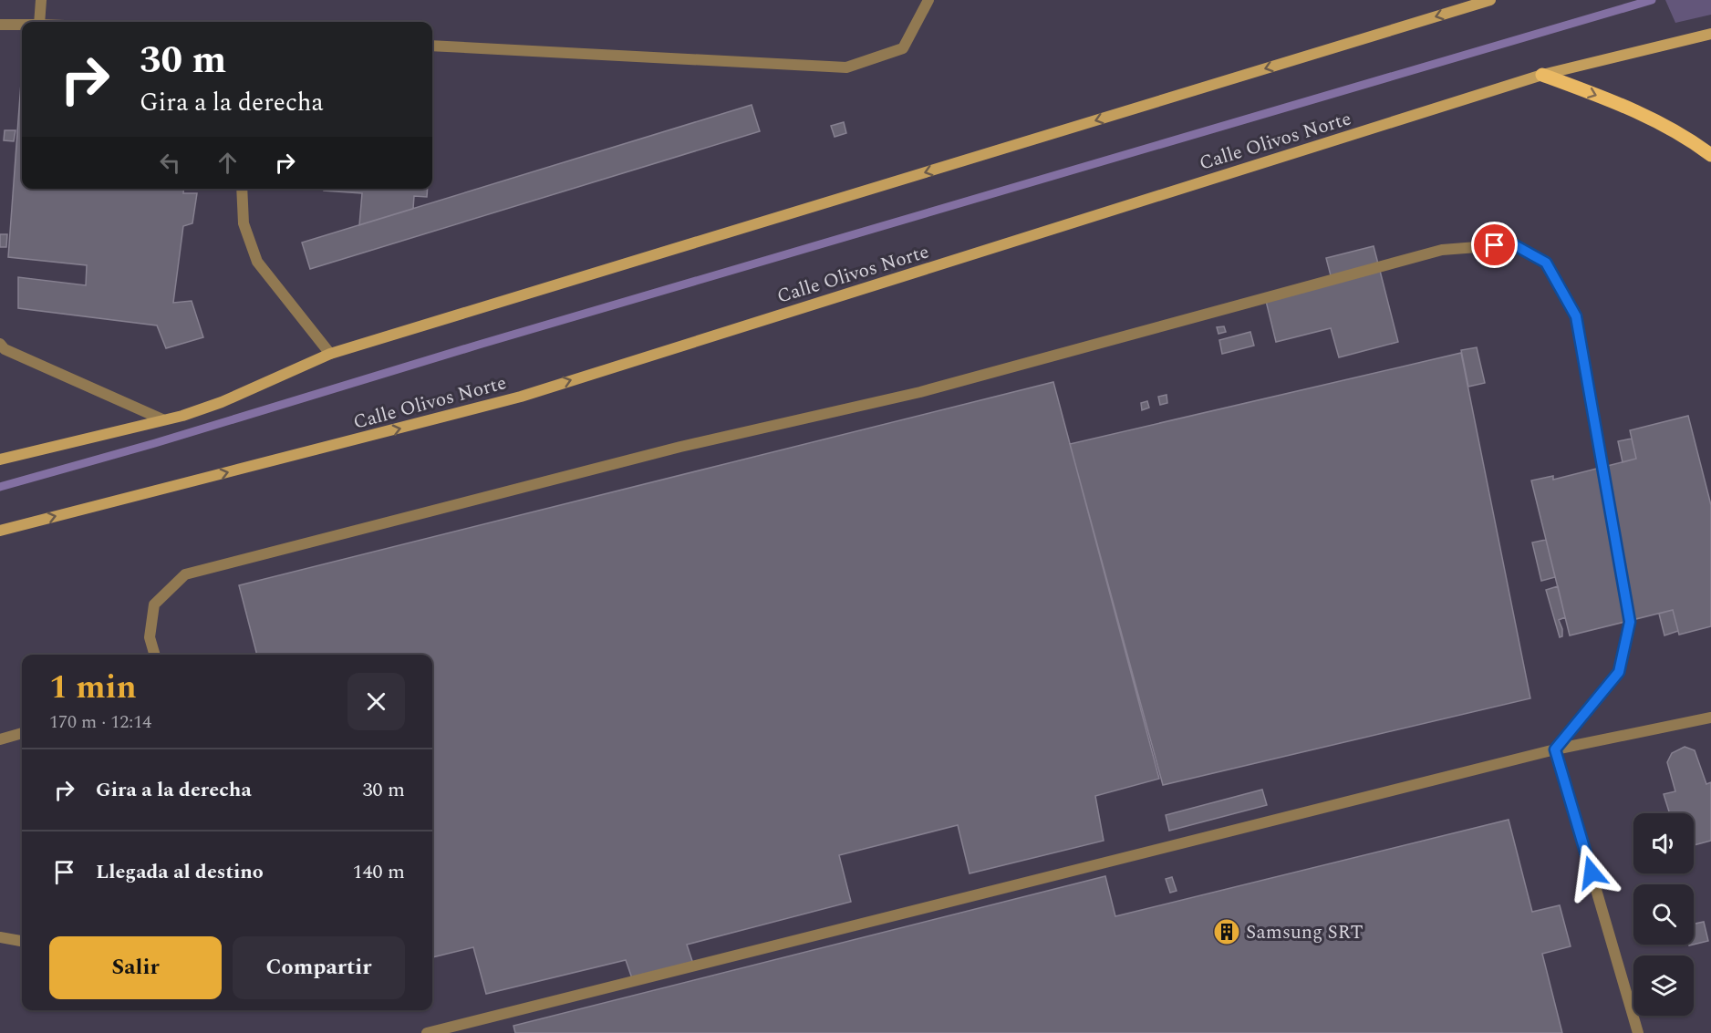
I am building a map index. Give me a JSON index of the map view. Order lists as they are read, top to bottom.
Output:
{
  "streets": {
    "main road": ["Calle Olivos Norte"]
  },
  "places": {
    "building": ["Samsung SRT"]
  },
  "page": {
    "turn": ["30 m", "Gira a la derecha"],
    "heading": ["1 min", "170 m · 12:14"],
    "list": [
      {
        "name": "Gira a la derecha",
        "value": "30 m"
      },
      {
        "name": "Llegada al destino",
        "value": "140 m"
      }
    ],
    "buttons": ["Salir", "Compartir"]
  }
}
